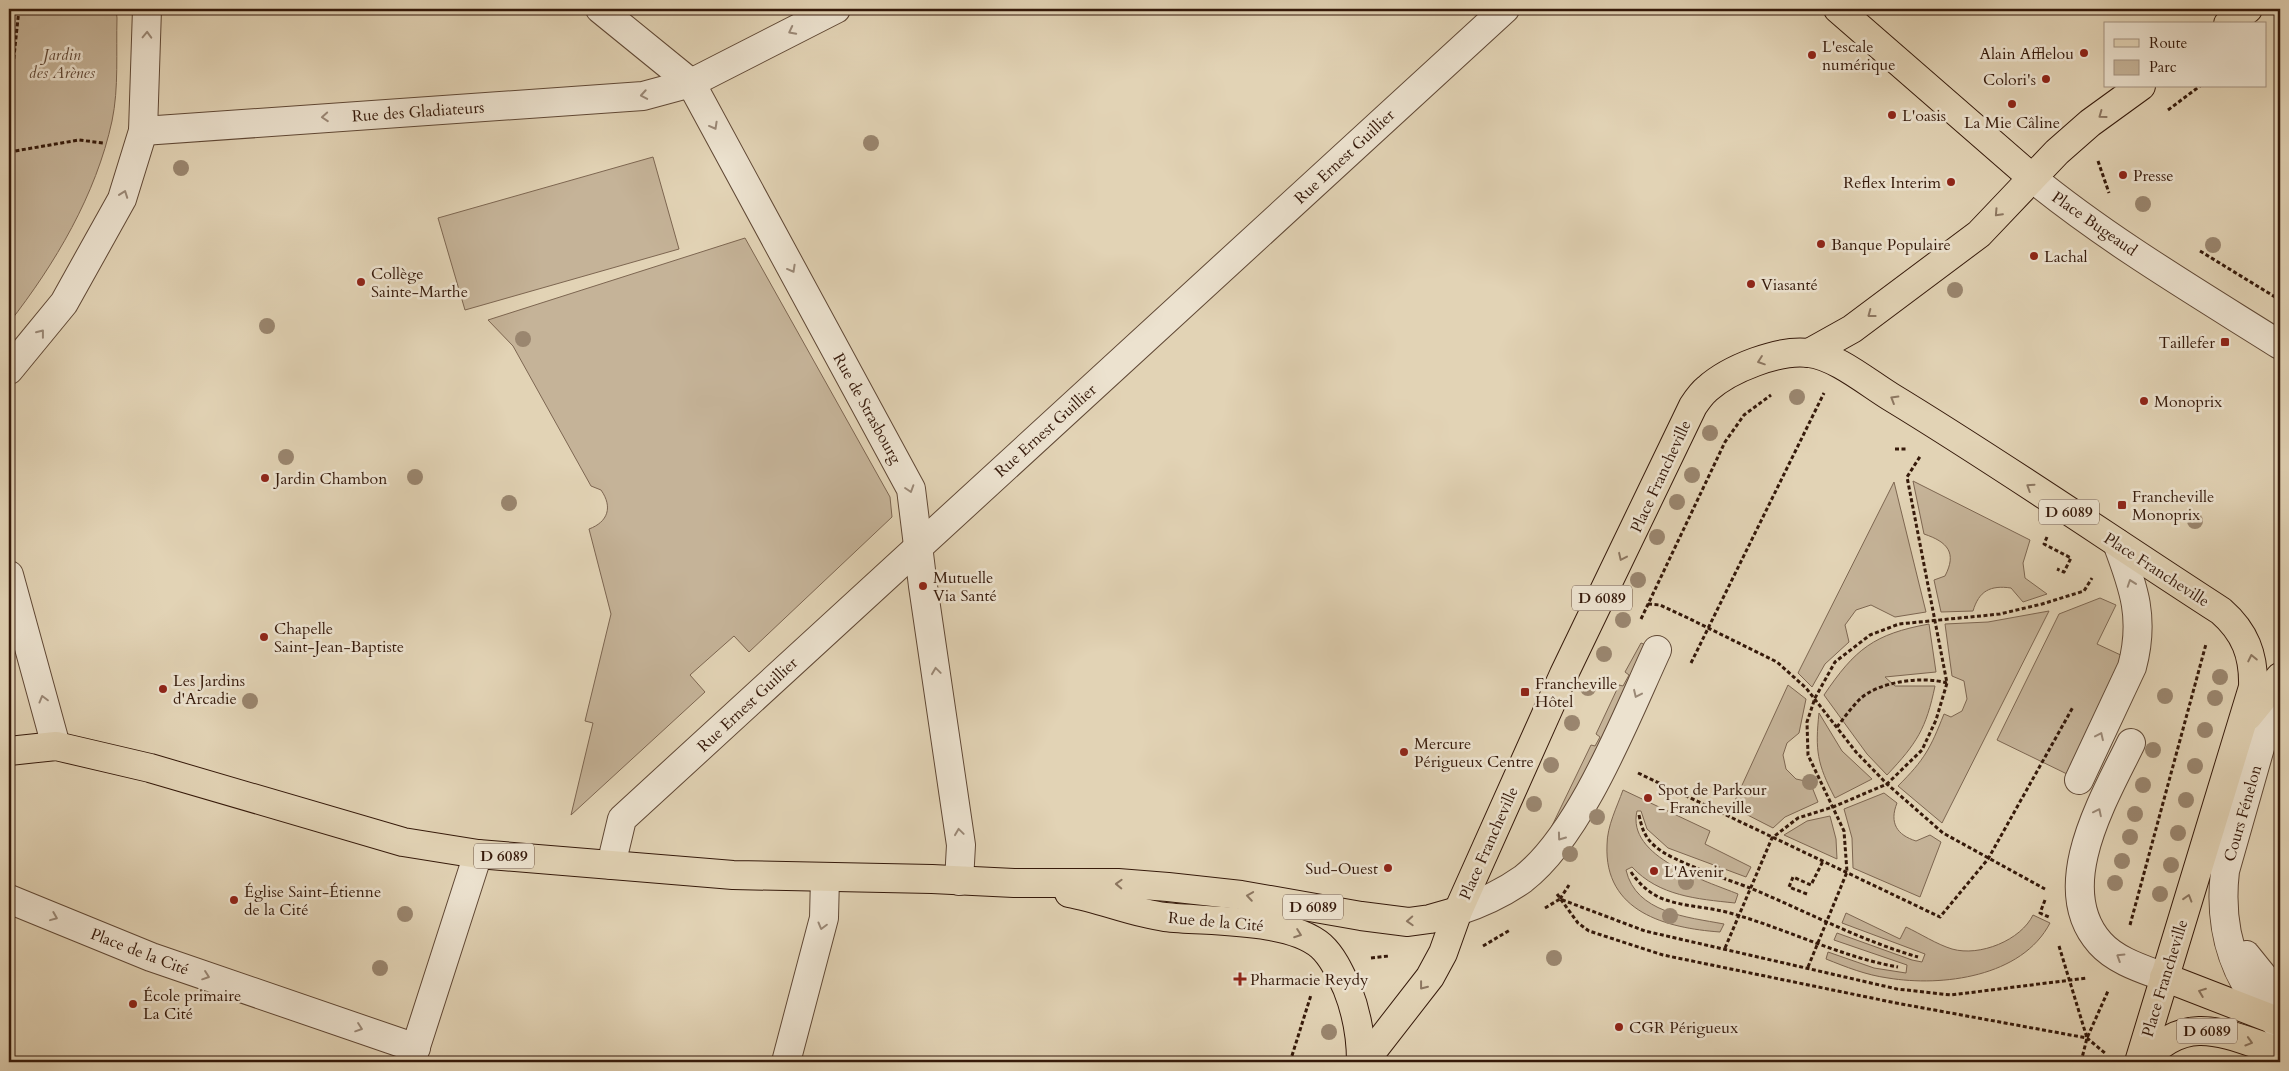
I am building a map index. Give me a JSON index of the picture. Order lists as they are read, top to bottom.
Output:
{
  "streets": {
    "main road": ["Place Francheville", "D 6089", "Rue de la Cité"],
    "street": [
      "Rue des Gladiateurs",
      "Rue Ernest Guillier",
      "Place Bugeaud",
      "Rue de Strasbourg",
      "Cours Fénelon",
      "Place de la Cité"
    ]
  },
  "crossings": [
    ["Rue des Gladiateurs", "Rue de Strasbourg"],
    ["Rue Ernest Guillier", "Rue de Strasbourg"],
    ["Rue Ernest Guillier", "D 6089"],
    ["Place Bugeaud", "Place Francheville"],
    ["Rue de Strasbourg", "D 6089"],
    ["Place Francheville", "D 6089"],
    ["Place Francheville", "Cours Fénelon"],
    ["Place Francheville", "Rue de la Cité"],
    ["D 6089", "Rue de la Cité"]
  ],
  "one_way": ["Rue des Gladiateurs", "Place de la Cité"],
  "parks": ["Jardin des Arènes"],
  "places": {
    "other": [
      "Alain Afflelou",
      "L'escale numérique",
      "Colori's",
      "La Mie Câline",
      "L'oasis",
      "Presse",
      "Reflex Interim",
      "Banque Populaire",
      "Lachal",
      "Collège Sainte-Marthe",
      "Viasanté",
      "Monoprix",
      "Jardin Chambon",
      "Mutuelle Via Santé",
      "Chapelle Saint-Jean-Baptiste",
      "Les Jardins d'Arcadie",
      "Mercure Périgueux Centre",
      "Spot de Parkour - Francheville",
      "Sud-Ouest",
      "L'Avenir",
      "Église Saint-Étienne de la Cité",
      "École primaire La Cité",
      "CGR Périgueux"
    ],
    "transit": ["Taillefer", "Francheville Monoprix", "Francheville Hôtel"],
    "health": ["Pharmacie Reydy"]
  },
  "legend": ["Route", "Parc"]
}
